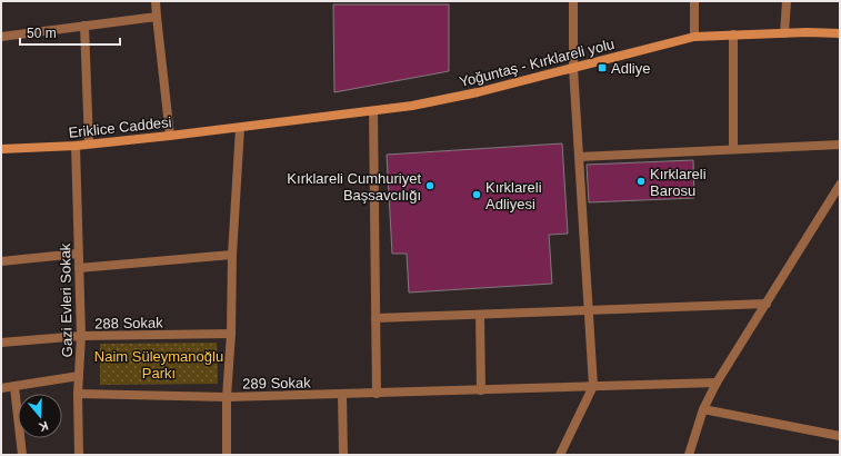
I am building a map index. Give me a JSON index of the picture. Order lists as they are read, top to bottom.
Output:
{
  "streets": {
    "street": [
      "Yoğuntaş - Kırklareli yolu",
      "Eriklice Caddesi",
      "Gazi Evleri Sokak",
      "288 Sokak",
      "289 Sokak"
    ]
  },
  "crossings": [
    ["Yoğuntaş - Kırklareli yolu", "Eriklice Caddesi"],
    ["Eriklice Caddesi", "Gazi Evleri Sokak"],
    ["Gazi Evleri Sokak", "288 Sokak"],
    ["Gazi Evleri Sokak", "289 Sokak"]
  ],
  "parks": ["Naim Süleymanoğlu Parkı"],
  "places": {
    "transit": ["Adliye"],
    "other": ["Kırklareli Barosu", "Kırklareli Cumhuriyet Başsavcılığı", "Kırklareli Adliyesi"]
  },
  "scale_bar": "50 m",
  "north": "bottom"
}
